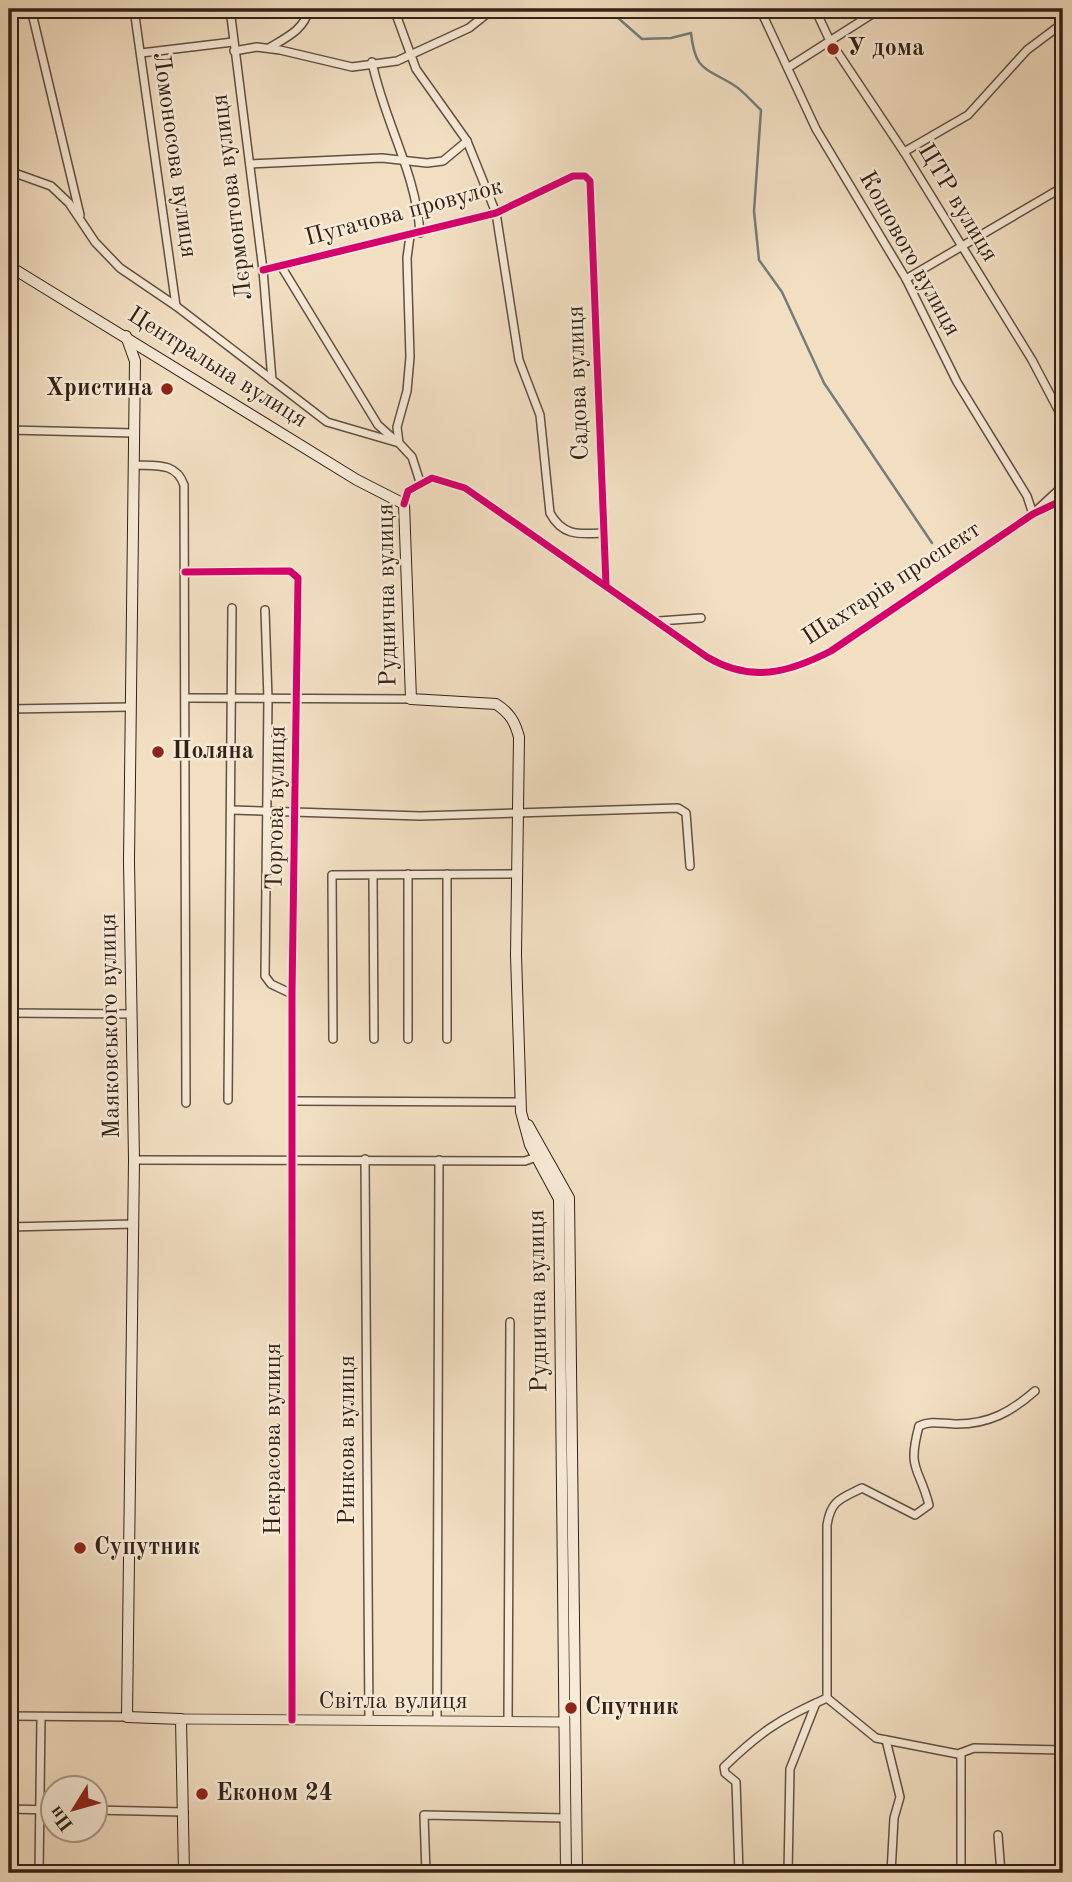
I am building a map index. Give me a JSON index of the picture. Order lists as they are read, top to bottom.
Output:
{
  "streets": {
    "main road": ["Центральна вулиця", "Руднична вулиця", "Маяковського вулиця"],
    "street": [
      "Ломоносова вулиця",
      "Лєрмонтова вулиця",
      "ЦТР вулиця",
      "Пугачова провулок",
      "Кошового вулиця",
      "Садова вулиця",
      "Шахтарів проспект",
      "Торгова вулиця",
      "Некрасова вулиця",
      "Ринкова вулиця",
      "Світла вулиця"
    ]
  },
  "crossings": [
    ["Лєрмонтова вулиця", "Пугачова провулок"],
    ["Пугачова провулок", "Садова вулиця"],
    ["Кошового вулиця", "Шахтарів проспект"],
    ["Центральна вулиця", "Руднична вулиця"],
    ["Центральна вулиця", "Маяковського вулиця"],
    ["Садова вулиця", "Шахтарів проспект"],
    ["Шахтарів проспект", "Руднична вулиця"],
    ["Руднична вулиця", "Торгова вулиця"],
    ["Руднична вулиця", "Світла вулиця"],
    ["Торгова вулиця", "Некрасова вулиця"],
    ["Некрасова вулиця", "Світла вулиця"],
    ["Ринкова вулиця", "Світла вулиця"]
  ],
  "places": [
    "У дома",
    "Христина",
    "Поляна",
    "Супутник",
    "Спутник",
    "Економ 24"
  ],
  "north": "bottom left"
}
